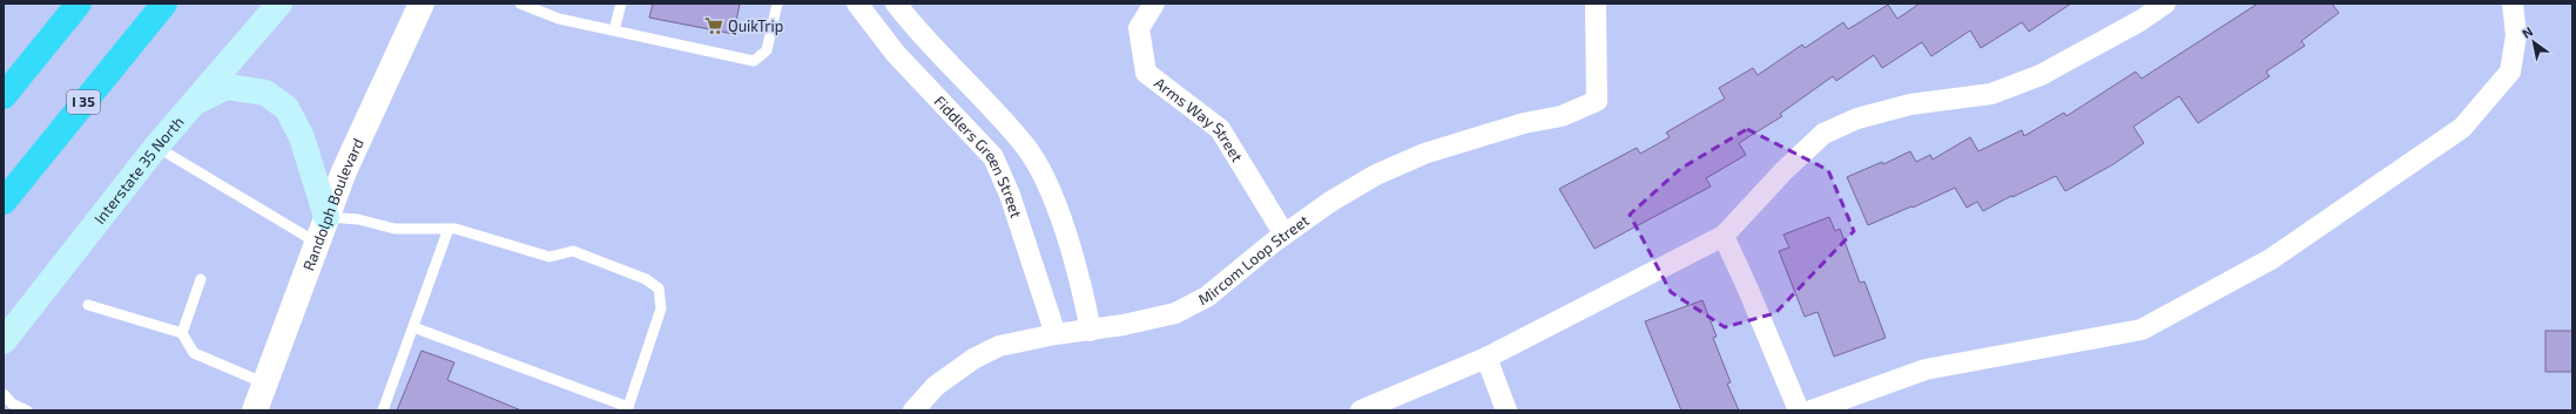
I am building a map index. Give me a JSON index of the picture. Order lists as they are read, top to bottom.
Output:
{
  "streets": {
    "highway": ["I 35"],
    "main road": ["Interstate 35 North"],
    "street": [
      "Arms Way Street",
      "Fiddlers Green Street",
      "Randolph Boulevard",
      "Mircom Loop Street"
    ]
  },
  "crossings": [
    ["Arms Way Street", "Mircom Loop Street"],
    ["Fiddlers Green Street", "Mircom Loop Street"]
  ],
  "places": {
    "supermarket": ["QuikTrip"]
  },
  "north": "top left"
}
